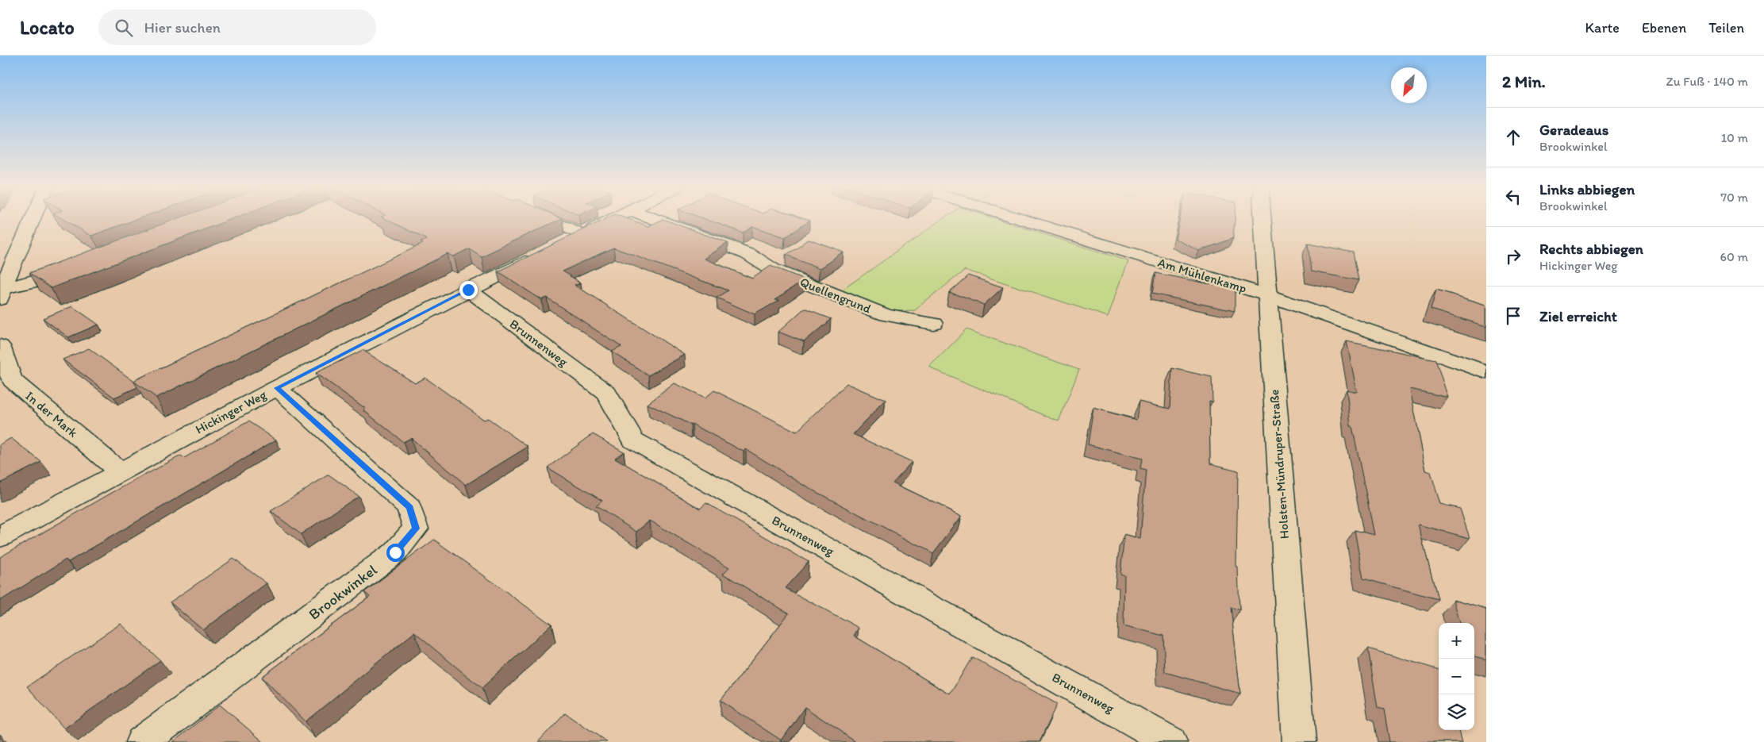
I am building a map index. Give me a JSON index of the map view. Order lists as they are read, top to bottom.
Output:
{
  "streets": {
    "street": [
      "Am Mühlenkamp",
      "Quellengrund",
      "Brunnenweg",
      "Hickinger Weg",
      "In der Mark",
      "Holsten-Mündruper-Straße",
      "Brookwinkel"
    ]
  },
  "crossings": [
    ["Am Mühlenkamp", "Holsten-Mündruper-Straße"],
    ["Brunnenweg", "Hickinger Weg"],
    ["Hickinger Weg", "In der Mark"],
    ["Hickinger Weg", "Brookwinkel"]
  ],
  "north": "bottom left",
  "page": {
    "header": "Locato",
    "search": "Hier suchen",
    "nav": ["Karte", "Ebenen", "Teilen"],
    "heading": ["2 Min.", "Zu Fuß · 140 m"],
    "list": [
      ["Geradeaus", "Brookwinkel", "10 m"],
      ["Links abbiegen", "Brookwinkel", "70 m"],
      ["Rechts abbiegen", "Hickinger Weg", "60 m"],
      "Ziel erreicht"
    ],
    "map_buttons": ["+", "−"]
  }
}
